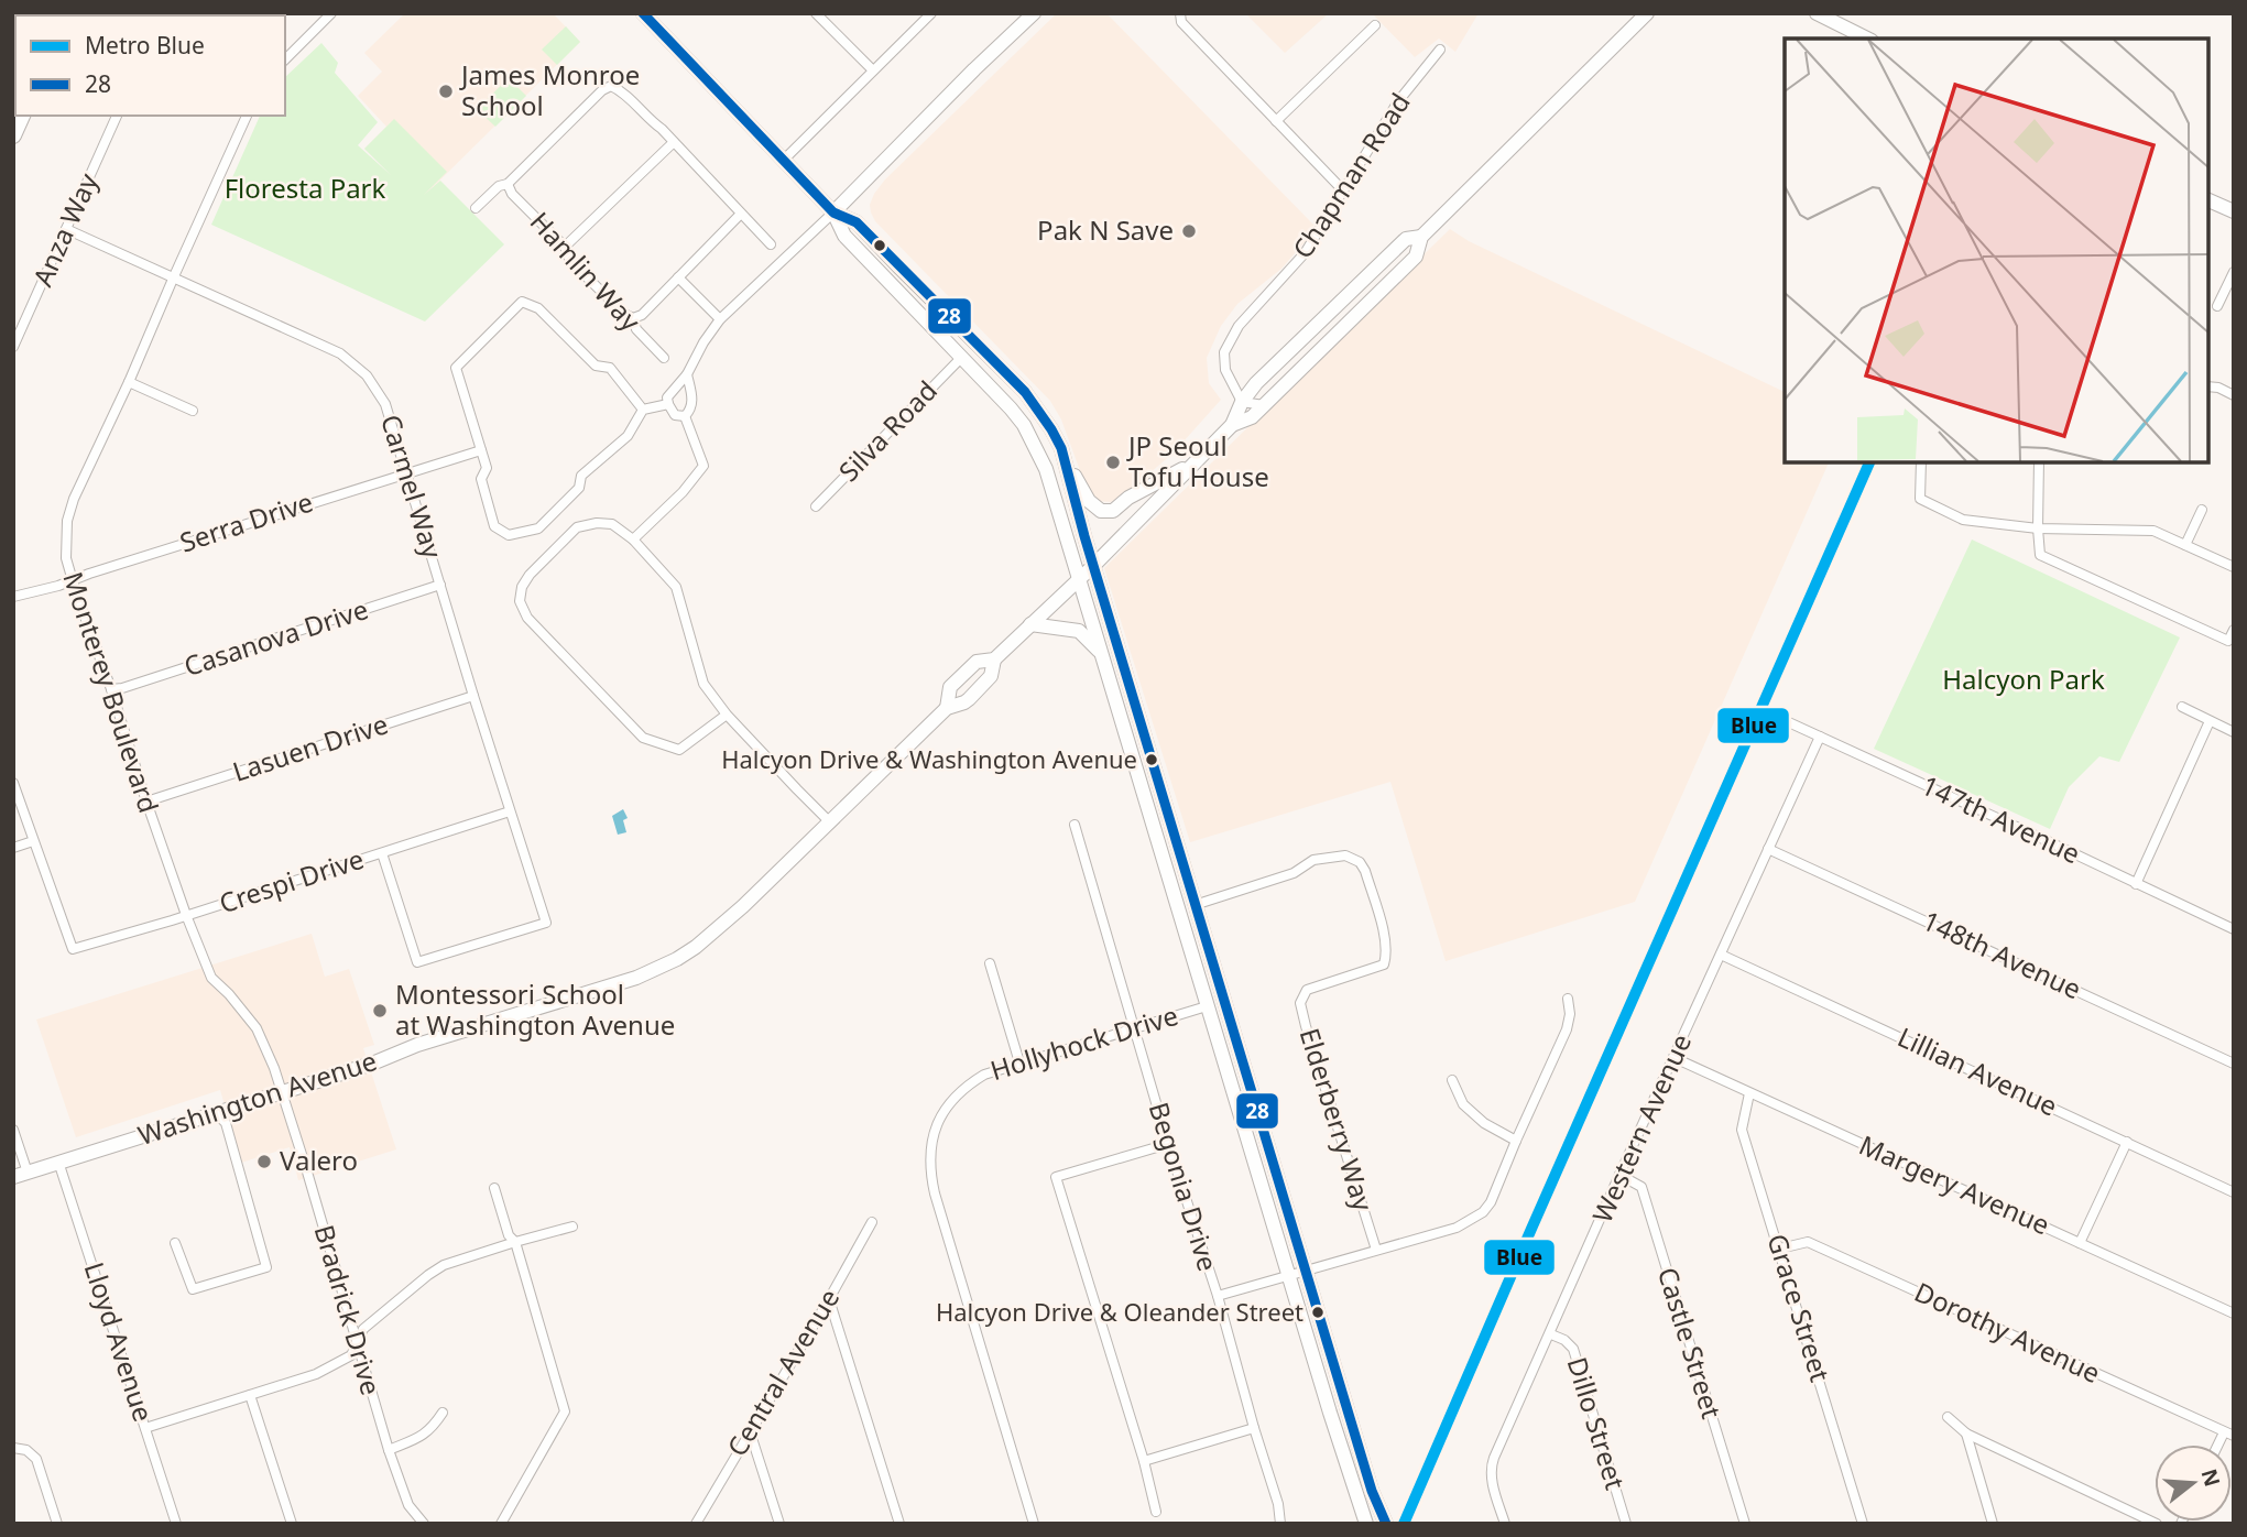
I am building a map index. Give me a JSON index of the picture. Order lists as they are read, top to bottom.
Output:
{
  "streets": {
    "main road": ["Washington Avenue"],
    "street": [
      "Chapman Road",
      "Anza Way",
      "Hamlin Way",
      "Silva Road",
      "Carmel Way",
      "Serra Drive",
      "Casanova Drive",
      "Monterey Boulevard",
      "Lasuen Drive",
      "147th Avenue",
      "Crespi Drive",
      "148th Avenue",
      "Hollyhock Drive",
      "Lillian Avenue",
      "Elderberry Way",
      "Western Avenue",
      "Margery Avenue",
      "Begonia Drive",
      "Grace Street",
      "Bradrick Drive",
      "Dorothy Avenue",
      "Lloyd Avenue",
      "Castle Street",
      "Central Avenue",
      "Dillo Street"
    ]
  },
  "crossings": [
    ["Chapman Road", "Washington Avenue"],
    ["Anza Way", "Carmel Way"],
    ["Carmel Way", "Serra Drive"],
    ["Carmel Way", "Casanova Drive"],
    ["Carmel Way", "Monterey Boulevard"],
    ["Carmel Way", "Lasuen Drive"],
    ["Carmel Way", "Crespi Drive"],
    ["Serra Drive", "Monterey Boulevard"],
    ["Casanova Drive", "Monterey Boulevard"],
    ["Monterey Boulevard", "Lasuen Drive"],
    ["Monterey Boulevard", "Crespi Drive"],
    ["Monterey Boulevard", "Washington Avenue"],
    ["Monterey Boulevard", "Bradrick Drive"],
    ["147th Avenue", "Western Avenue"],
    ["148th Avenue", "Western Avenue"],
    ["Hollyhock Drive", "Begonia Drive"],
    ["Lillian Avenue", "Western Avenue"],
    ["Washington Avenue", "Bradrick Drive"],
    ["Washington Avenue", "Lloyd Avenue"],
    ["Western Avenue", "Margery Avenue"],
    ["Western Avenue", "Castle Street"],
    ["Western Avenue", "Dillo Street"],
    ["Margery Avenue", "Grace Street"],
    ["Grace Street", "Dorothy Avenue"]
  ],
  "parks": ["Floresta Park", "Halcyon Park"],
  "places": [
    "James Monroe School",
    "Pak N Save",
    "JP Seoul Tofu House",
    "Halcyon Drive & Washington Avenue",
    "Montessori School at Washington Avenue",
    "Valero",
    "Halcyon Drive & Oleander Street"
  ],
  "lines": ["transit line 28", "metro line Blue"],
  "legend": ["Metro Blue", "28"],
  "north": "right"
}
